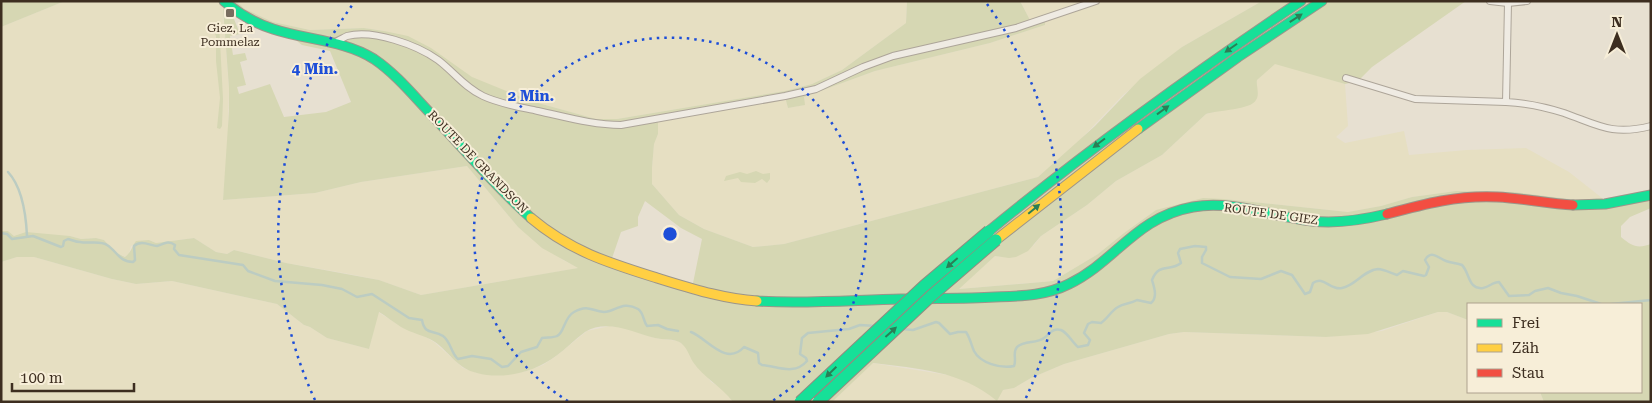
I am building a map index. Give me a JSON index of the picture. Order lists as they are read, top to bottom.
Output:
{
  "streets": {
    "main road": ["ROUTE DE GRANDSON", "ROUTE DE GIEZ"]
  },
  "crossings": [
    ["ROUTE DE GRANDSON", "ROUTE DE GIEZ"]
  ],
  "places": {
    "transit": ["Giez, La Pommelaz"]
  },
  "legend": ["Frei", "Zäh", "Stau"],
  "scale_bar": "100 m",
  "north": "top",
  "rings": ["4 Min.", "2 Min."]
}
